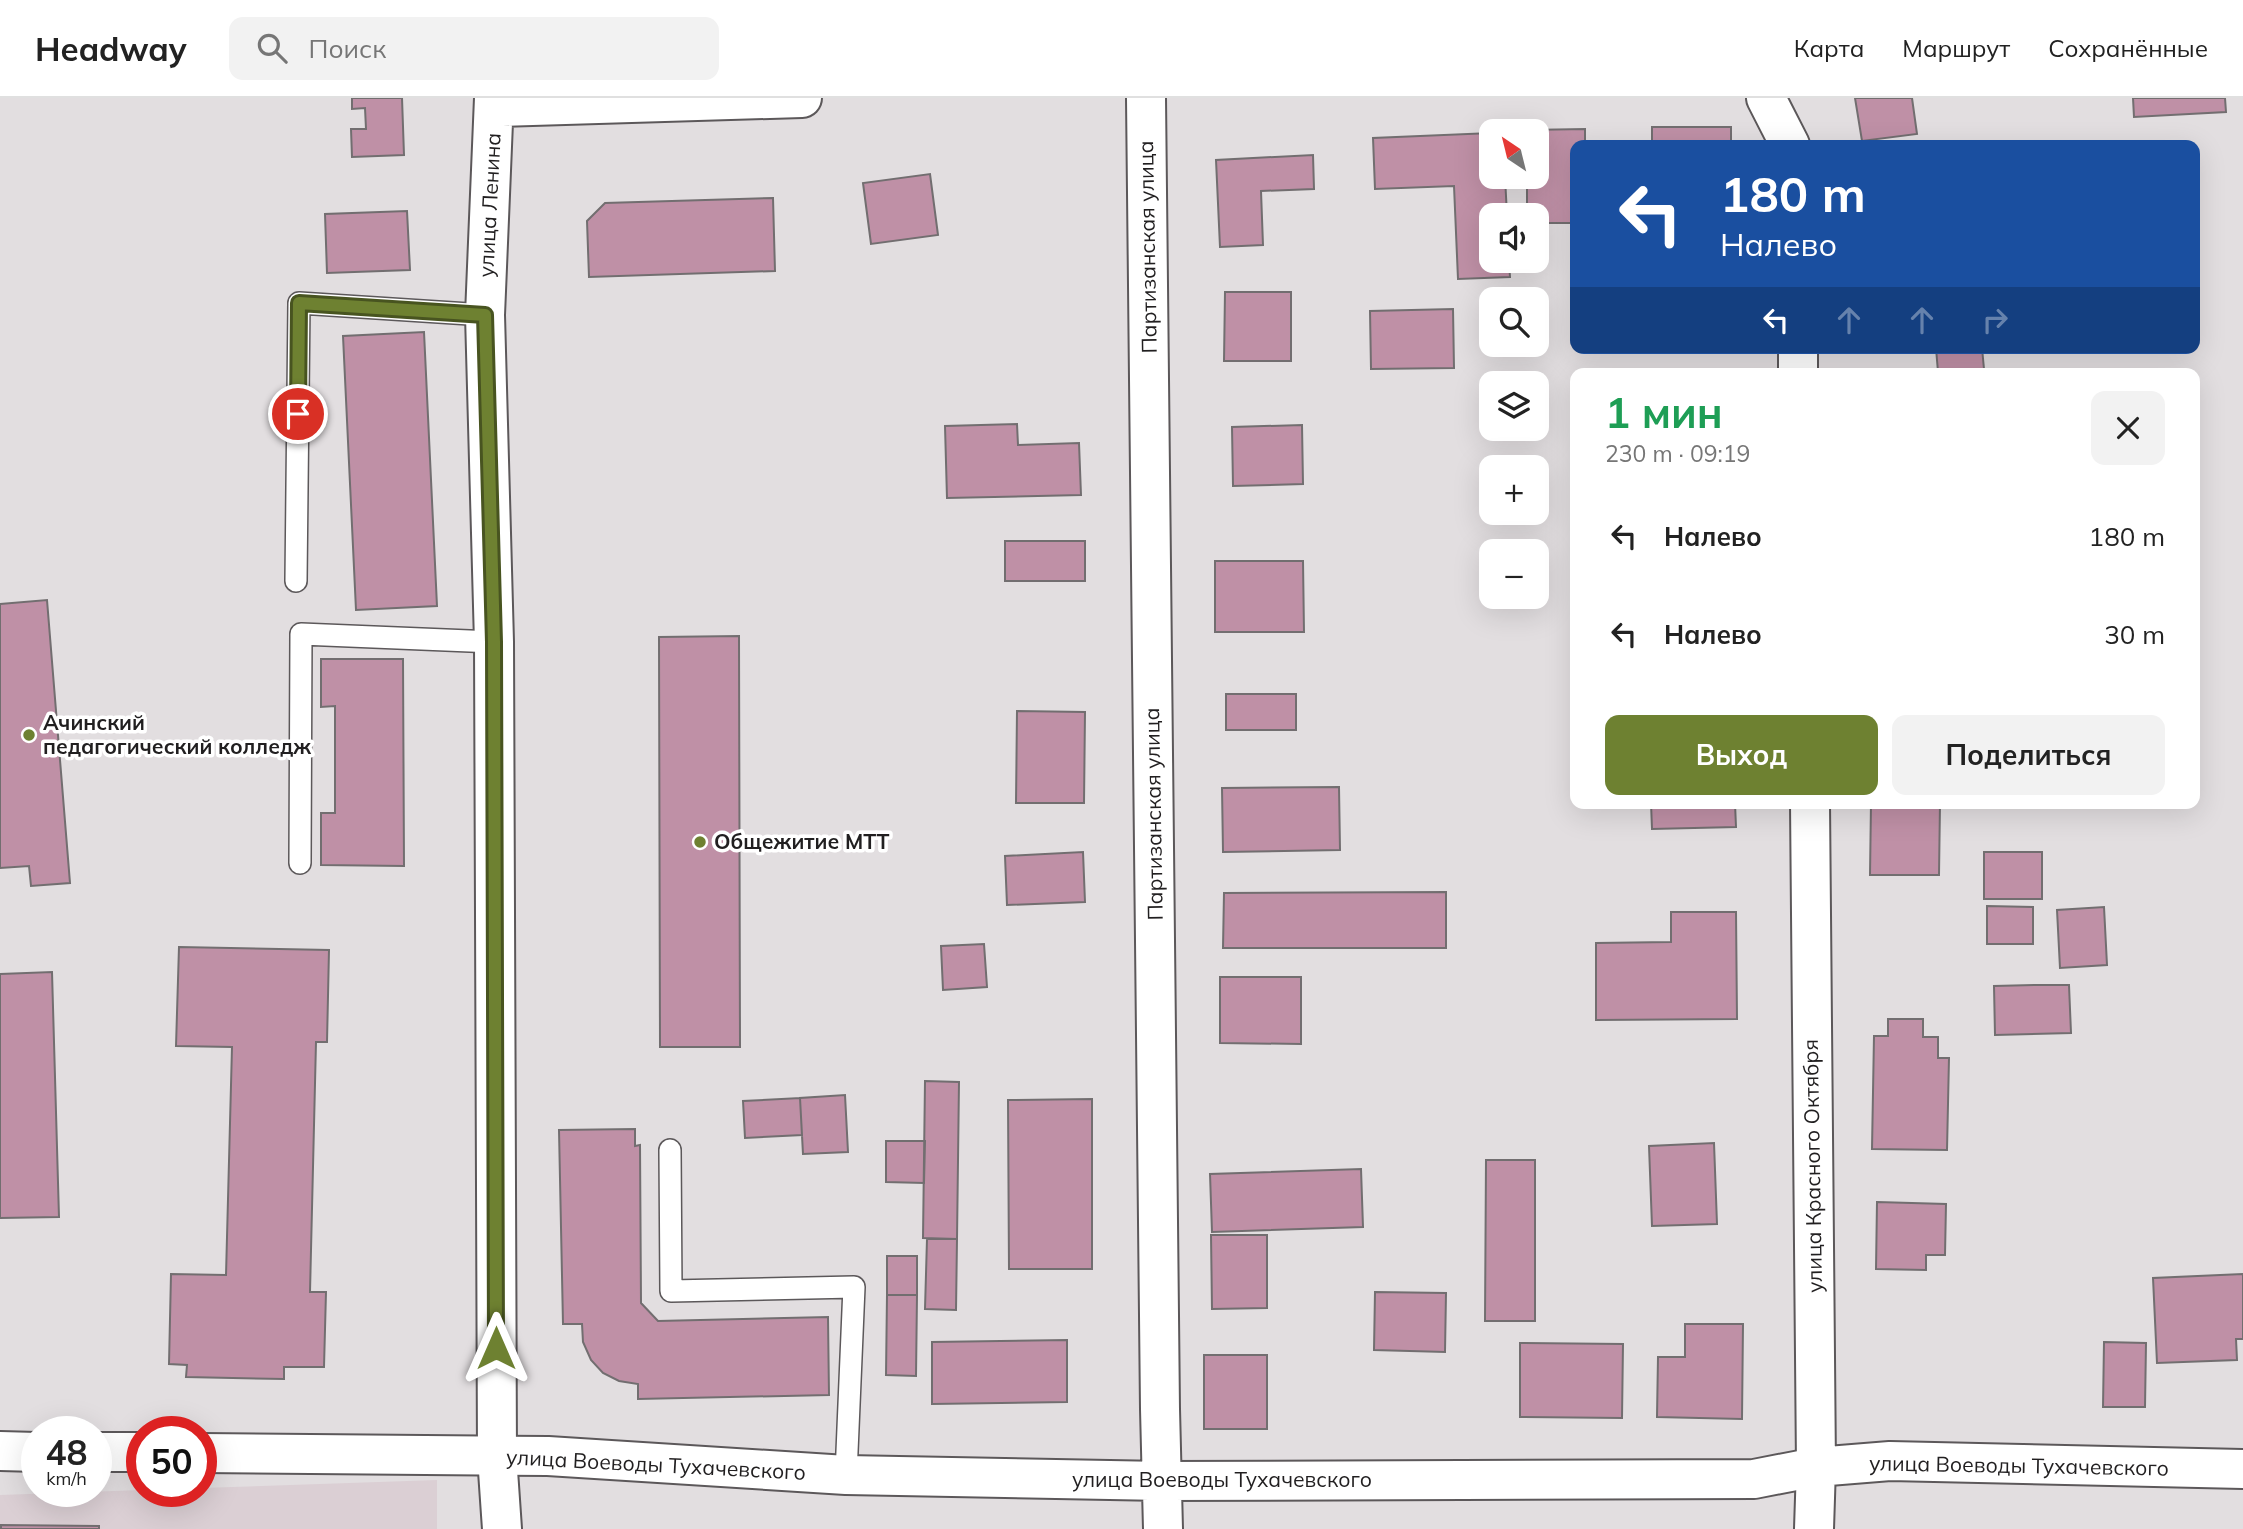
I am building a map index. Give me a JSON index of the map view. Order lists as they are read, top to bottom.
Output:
{
  "streets": {
    "street": [
      "улица Ленина",
      "Партизанская улица",
      "улица Красного Октября",
      "улица Воеводы Тухачевского"
    ]
  },
  "crossings": [
    ["улица Ленина", "улица Воеводы Тухачевского"],
    ["Партизанская улица", "улица Воеводы Тухачевского"],
    ["улица Красного Октября", "улица Воеводы Тухачевского"]
  ],
  "places": ["Ачинский педагогический колледж", "Общежитие МТТ"],
  "north": "top left",
  "page": {
    "header": "Headway",
    "search": "Поиск",
    "nav": ["Карта", "Маршрут", "Сохранённые"],
    "map_buttons": ["+", "−"],
    "turn": ["180 m", "Налево"],
    "heading": ["1 мин", "230 m · 09:19"],
    "list": [
      {
        "name": "Налево",
        "value": "180 m"
      },
      {
        "name": "Налево",
        "value": "30 m"
      }
    ],
    "buttons": ["Выход", "Поделиться"],
    "speed": "48 km/h",
    "limit": "50"
  }
}
